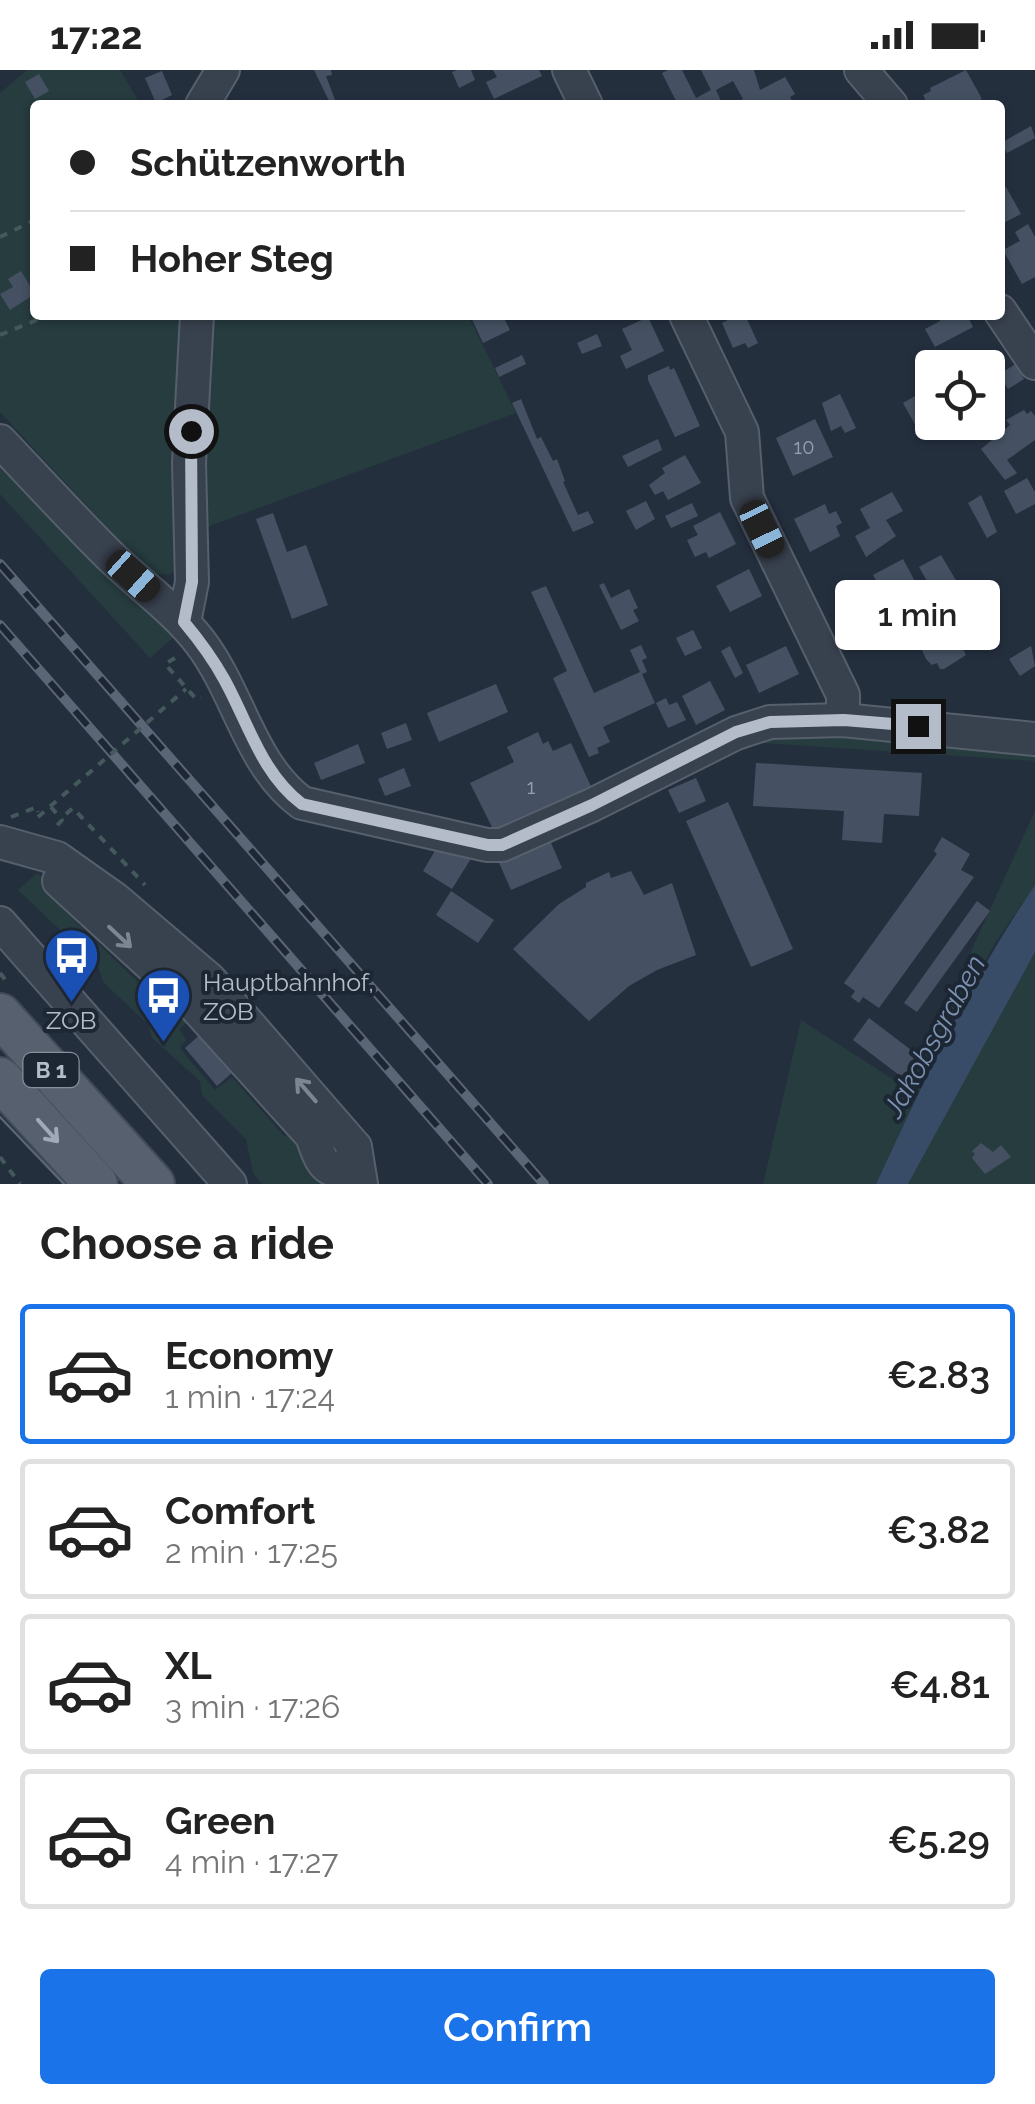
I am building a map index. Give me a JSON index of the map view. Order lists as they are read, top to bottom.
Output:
{
  "streets": {
    "main road": ["B 1"]
  },
  "water": ["Jakobsgraben"],
  "places": {
    "bus stop": ["ZOB", "Hauptbahnhof, ZOB"]
  },
  "house_numbers": ["10", "1"],
  "page": {
    "status": "17:22",
    "banner": ["Schützenworth", "Hoher Steg"],
    "bubble": "1 min",
    "heading": "Choose a ride",
    "list": [
      {
        "name": "Economy",
        "note": "1 min · 17:24",
        "value": "€2.83"
      },
      {
        "name": "Comfort",
        "note": "2 min · 17:25",
        "value": "€3.82"
      },
      {
        "name": "XL",
        "note": "3 min · 17:26",
        "value": "€4.81"
      },
      {
        "name": "Green",
        "note": "4 min · 17:27",
        "value": "€5.29"
      }
    ],
    "buttons": "Confirm"
  }
}
